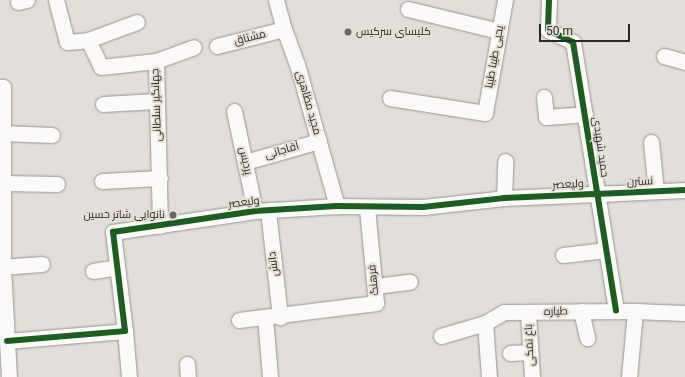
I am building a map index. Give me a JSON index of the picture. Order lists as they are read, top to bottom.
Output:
{
  "streets": {
    "street": [
      "مشتاق",
      "یحیی طیبا طیبا",
      "مجید مظاهری",
      "جهانگیر سلطانی",
      "حمید شهیدی",
      "آقاجانی",
      "پردیس",
      "نسترن",
      "ولیعصر",
      "دانش",
      "فرهنگ",
      "طیاره",
      "باغ نمکی"
    ]
  },
  "crossings": [
    ["مشتاق", "مجید مظاهری"],
    ["مجید مظاهری", "آقاجانی"],
    ["مجید مظاهری", "ولیعصر"],
    ["جهانگیر سلطانی", "ولیعصر"],
    ["حمید شهیدی", "نسترن"],
    ["حمید شهیدی", "ولیعصر"],
    ["حمید شهیدی", "طیاره"],
    ["آقاجانی", "پردیس"],
    ["پردیس", "ولیعصر"],
    ["پردیس", "دانش"],
    ["نسترن", "ولیعصر"],
    ["ولیعصر", "دانش"],
    ["ولیعصر", "فرهنگ"],
    ["دانش", "فرهنگ"],
    ["طیاره", "باغ نمکی"]
  ],
  "places": ["کلیسای سرکیس", "نانوایی شاتر حسین"],
  "scale_bar": "50 m"
}
